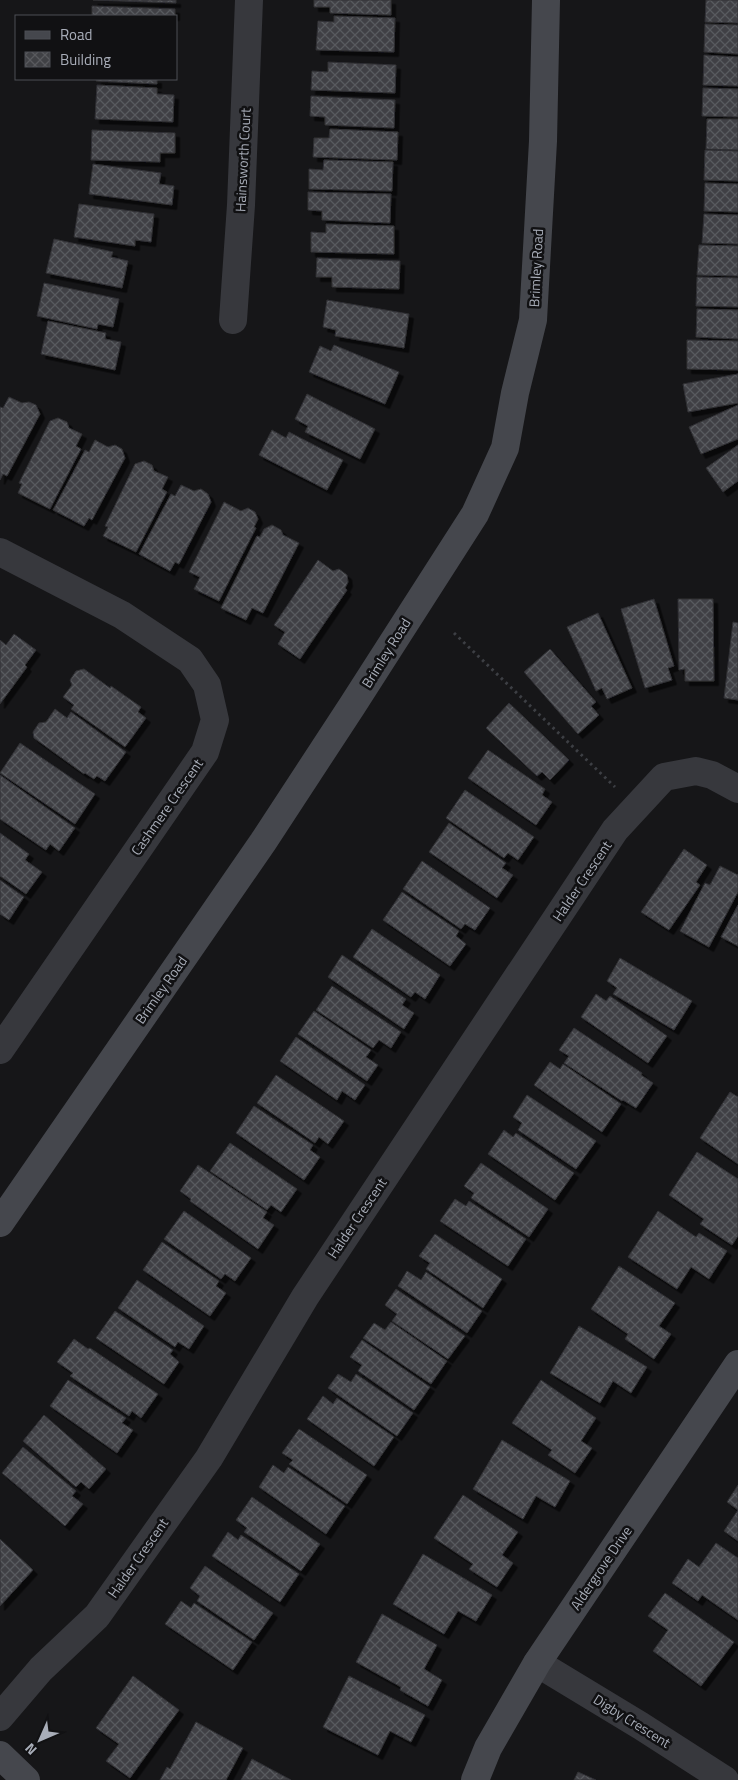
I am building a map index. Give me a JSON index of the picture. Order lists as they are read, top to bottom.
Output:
{
  "streets": {
    "main road": ["Brimley Road", "Aldergrove Drive"],
    "street": [
      "Hainsworth Court",
      "Cashmere Crescent",
      "Halder Crescent",
      "Digby Crescent"
    ]
  },
  "crossings": [
    ["Aldergrove Drive", "Digby Crescent"]
  ],
  "legend": ["Road", "Building"],
  "north": "bottom left"
}
